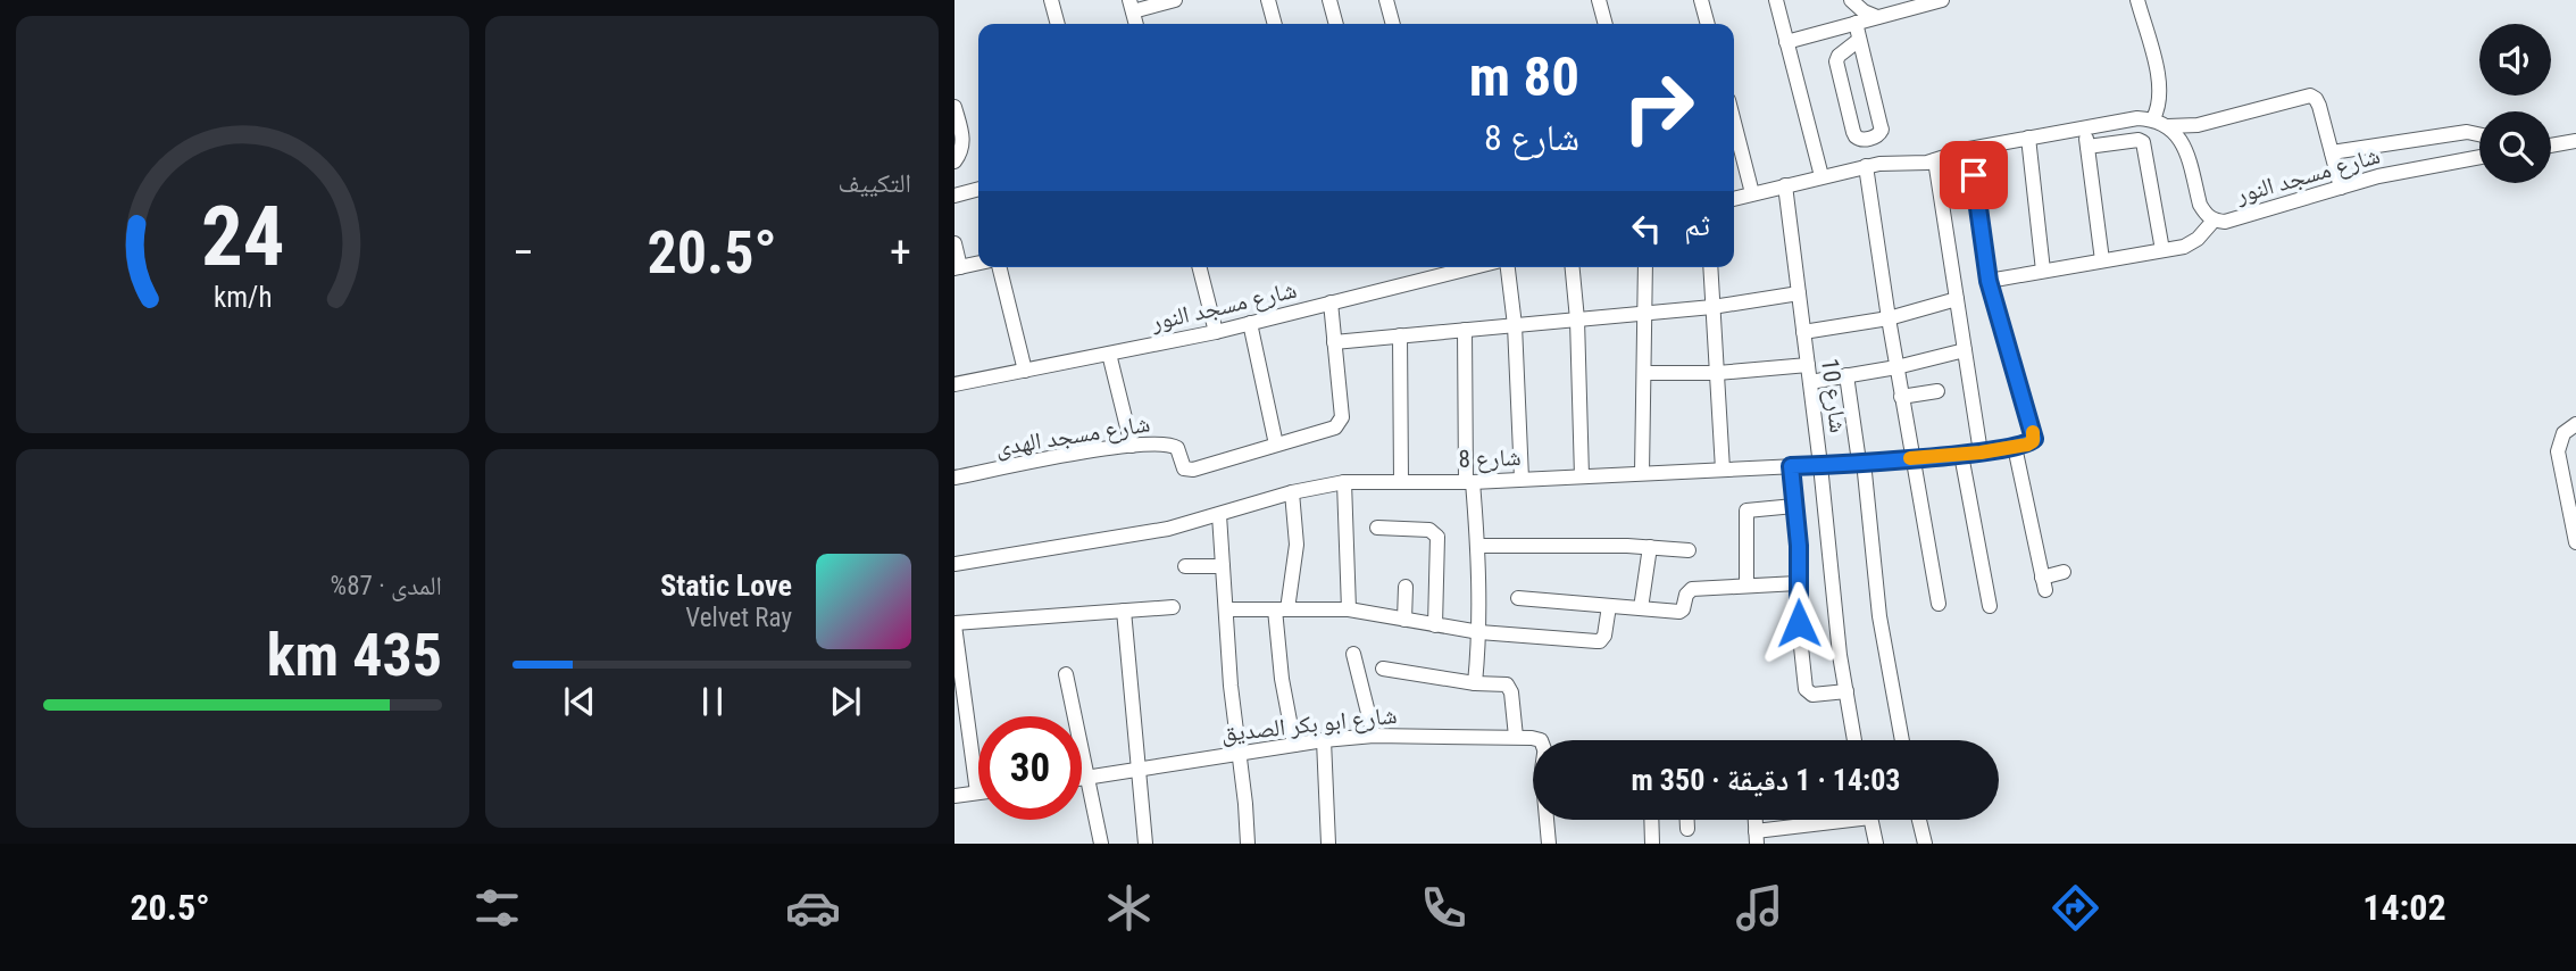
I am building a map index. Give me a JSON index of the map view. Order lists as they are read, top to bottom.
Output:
{
  "streets": {
    "street": [
      "شارع مسجد النور",
      "شارع 10",
      "شارع مسجد الهدى",
      "شارع 8",
      "شارع ابو بكر الصديق"
    ]
  },
  "crossings": [
    ["شارع مسجد النور", "شارع مسجد الهدى"],
    ["شارع 10", "شارع 8"]
  ],
  "page": {
    "tile": [
      "التكييف",
      ["المدى · 87%", "435 km"]
    ],
    "turn": ["80 m", "شارع 8"],
    "then": "ثم",
    "heat": ["−", "20.5°", "+"],
    "song": ["Static Love", "Velvet Ray"],
    "limit": "30",
    "trip": "14:03 · 1 دقيقة · 350 m",
    "tabs": ["14:02", "20.5°"],
    "gauge": ["24", "km/h"]
  }
}
